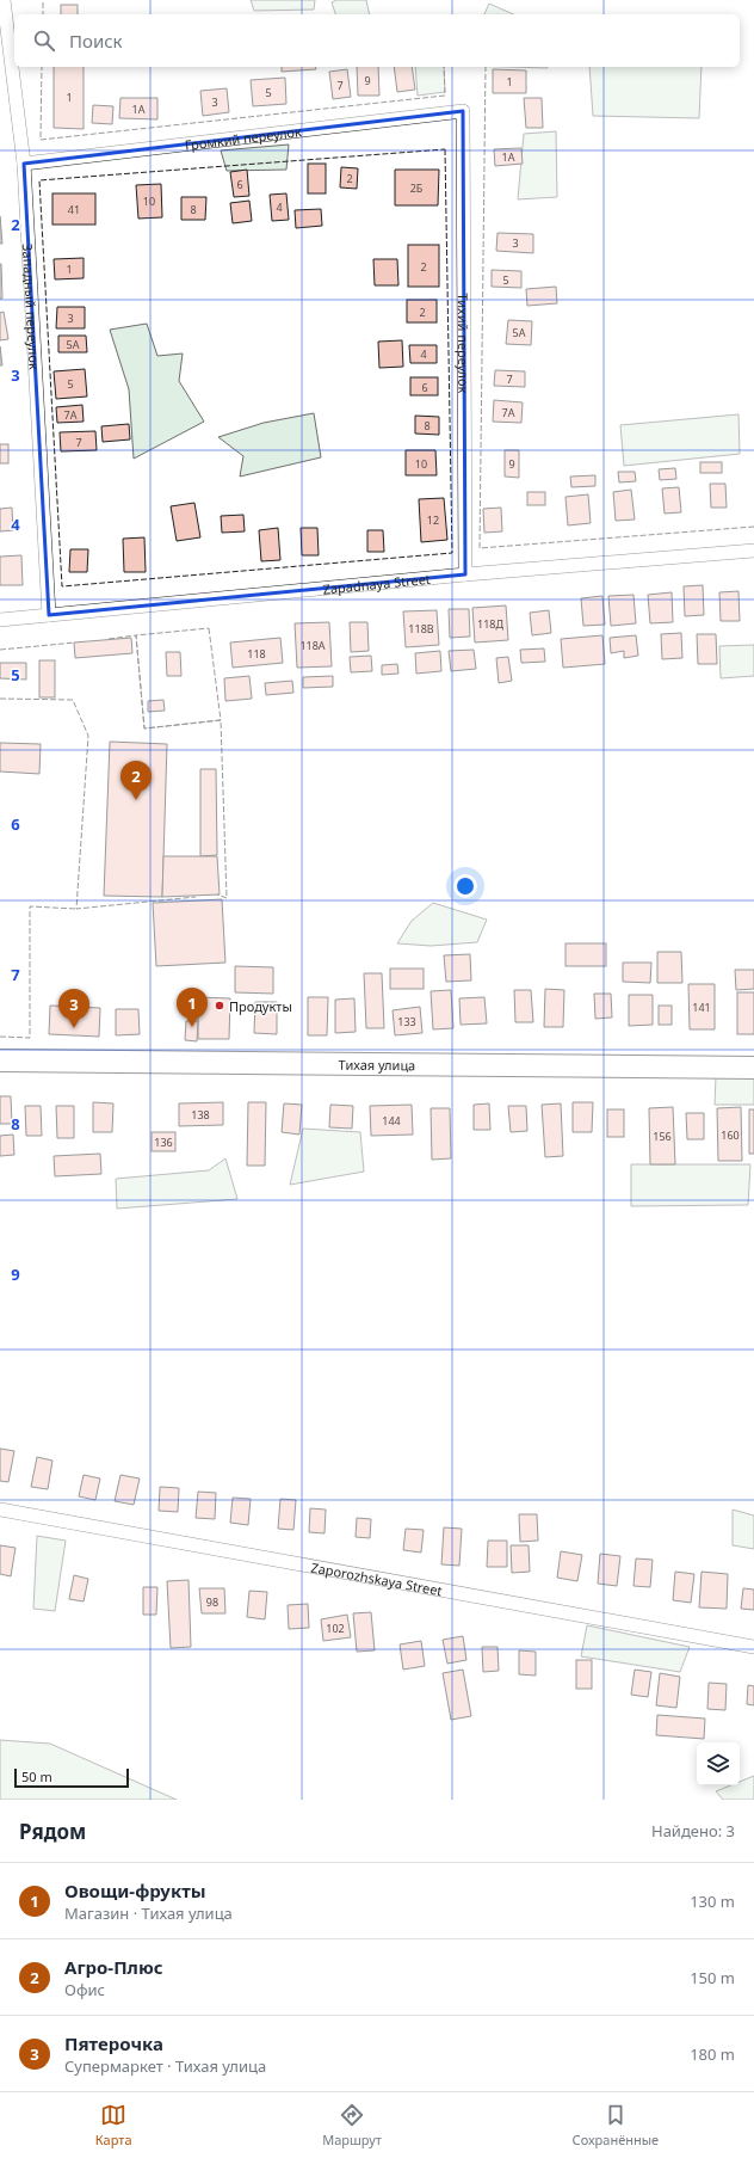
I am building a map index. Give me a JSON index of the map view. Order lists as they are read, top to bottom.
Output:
{
  "streets": {
    "main road": ["Тихая улица"],
    "street": [
      "Громкий переулок",
      "Западный переулок",
      "Тихий переулок",
      "Zapadnaya Street",
      "Zaporozhskaya Street"
    ]
  },
  "crossings": [
    ["Громкий переулок", "Западный переулок"],
    ["Громкий переулок", "Тихий переулок"],
    ["Западный переулок", "Zapadnaya Street"],
    ["Тихий переулок", "Zapadnaya Street"]
  ],
  "places": ["Продукты"],
  "house_numbers": [
    "9",
    "1",
    "7",
    "5",
    "1",
    "3",
    "1А",
    "1А",
    "2",
    "6",
    "2Б",
    "10",
    "4",
    "41",
    "8",
    "3",
    "2",
    "1",
    "5",
    "2",
    "3",
    "5А",
    "5А",
    "4",
    "7",
    "5",
    "6",
    "7А",
    "7А",
    "8",
    "7",
    "10",
    "9",
    "12",
    "118Д",
    "118В",
    "118А",
    "118",
    "141",
    "133",
    "138",
    "144",
    "160",
    "156",
    "136",
    "98",
    "102"
  ],
  "scale_bar": "50 m",
  "page": {
    "search": "Поиск",
    "pins": ["2", "1", "3"],
    "scale": "50 m",
    "heading": ["Рядом", "Найдено: 3"],
    "list": [
      {
        "mark": "1",
        "name": "Овощи-фрукты",
        "note": "Магазин · Тихая улица",
        "value": "130 m"
      },
      {
        "mark": "2",
        "name": "Агро-Плюс",
        "note": "Офис",
        "value": "150 m"
      },
      {
        "mark": "3",
        "name": "Пятерочка",
        "note": "Супермаркет · Тихая улица",
        "value": "180 m"
      }
    ],
    "nav": ["Карта", "Маршрут", "Сохранённые"]
  },
  "grid": {
    "rows": [
      "2",
      "3",
      "4",
      "5",
      "6",
      "7",
      "8",
      "9"
    ]
  }
}
